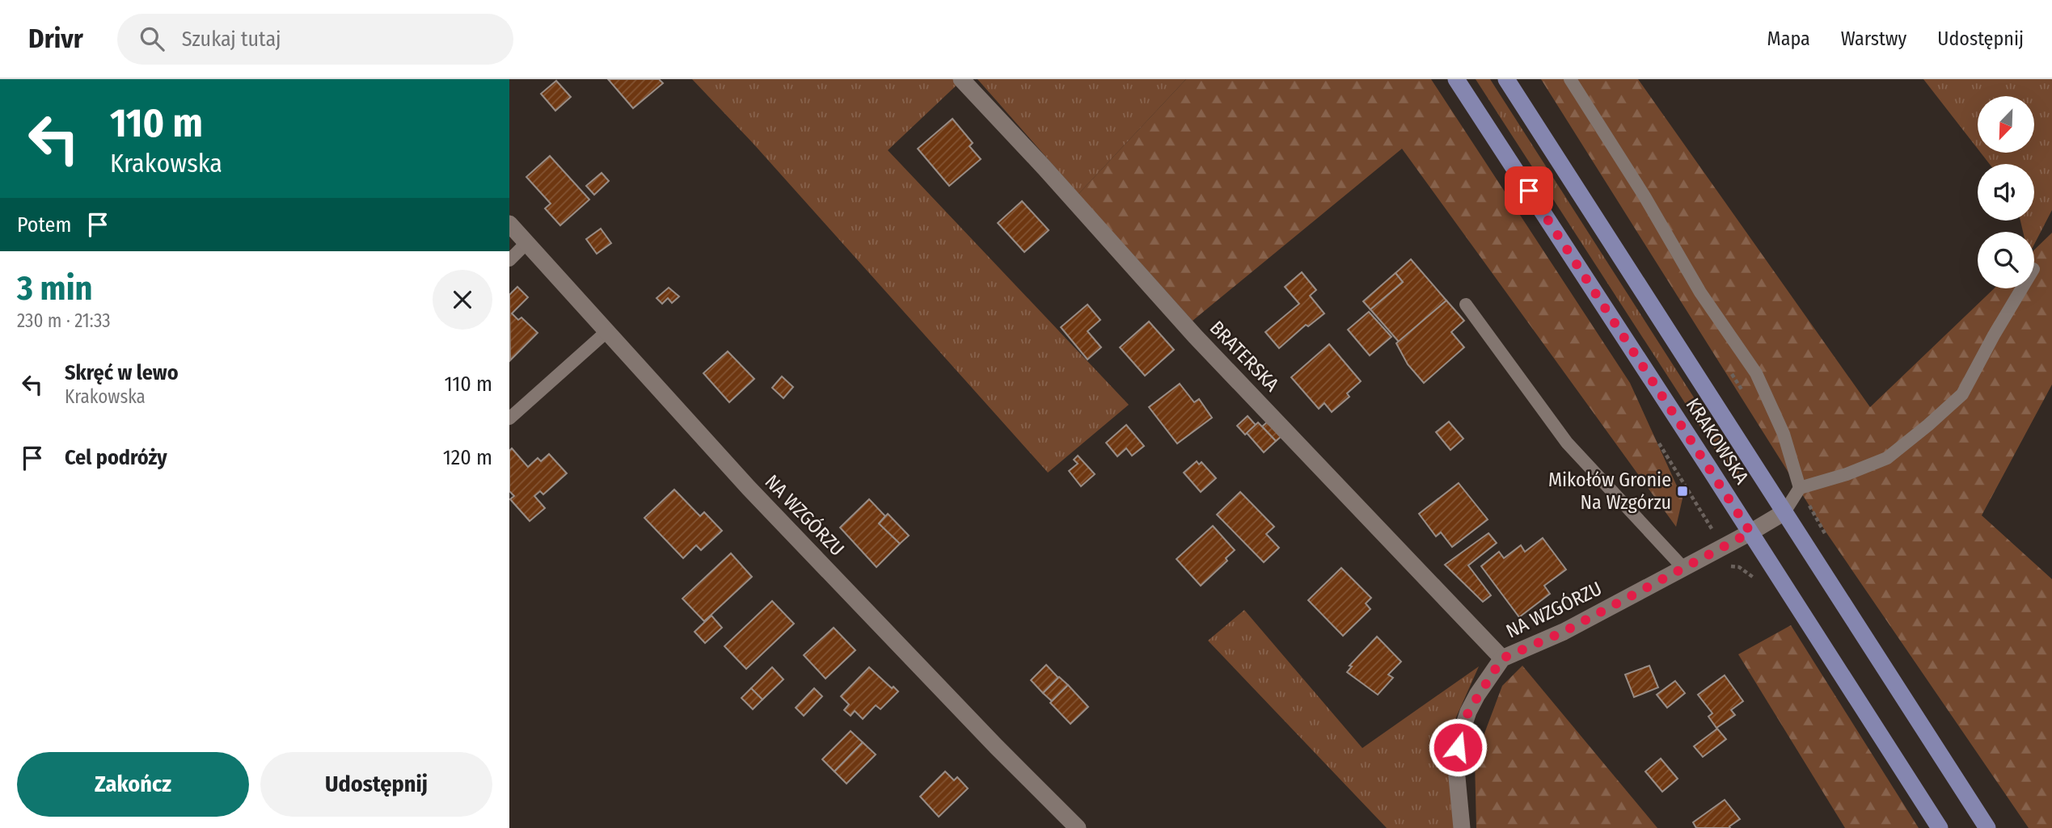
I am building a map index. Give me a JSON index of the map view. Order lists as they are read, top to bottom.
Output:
{
  "streets": {
    "main road": ["KRAKOWSKA"],
    "street": ["BRATERSKA", "NA WZGÓRZU"]
  },
  "crossings": [
    ["BRATERSKA", "NA WZGÓRZU"],
    ["KRAKOWSKA", "NA WZGÓRZU"]
  ],
  "places": {
    "transit": ["Mikołów Gronie Na Wzgórzu"]
  },
  "north": "bottom left",
  "page": {
    "header": "Drivr",
    "search": "Szukaj tutaj",
    "nav": ["Mapa", "Warstwy", "Udostępnij"],
    "turn": ["110 m", "Krakowska"],
    "then": "Potem",
    "heading": ["3 min", "230 m · 21:33"],
    "list": [
      {
        "name": "Skręć w lewo",
        "note": "Krakowska",
        "value": "110 m"
      },
      {
        "name": "Cel podróży",
        "value": "120 m"
      }
    ],
    "buttons": ["Zakończ", "Udostępnij"]
  }
}
